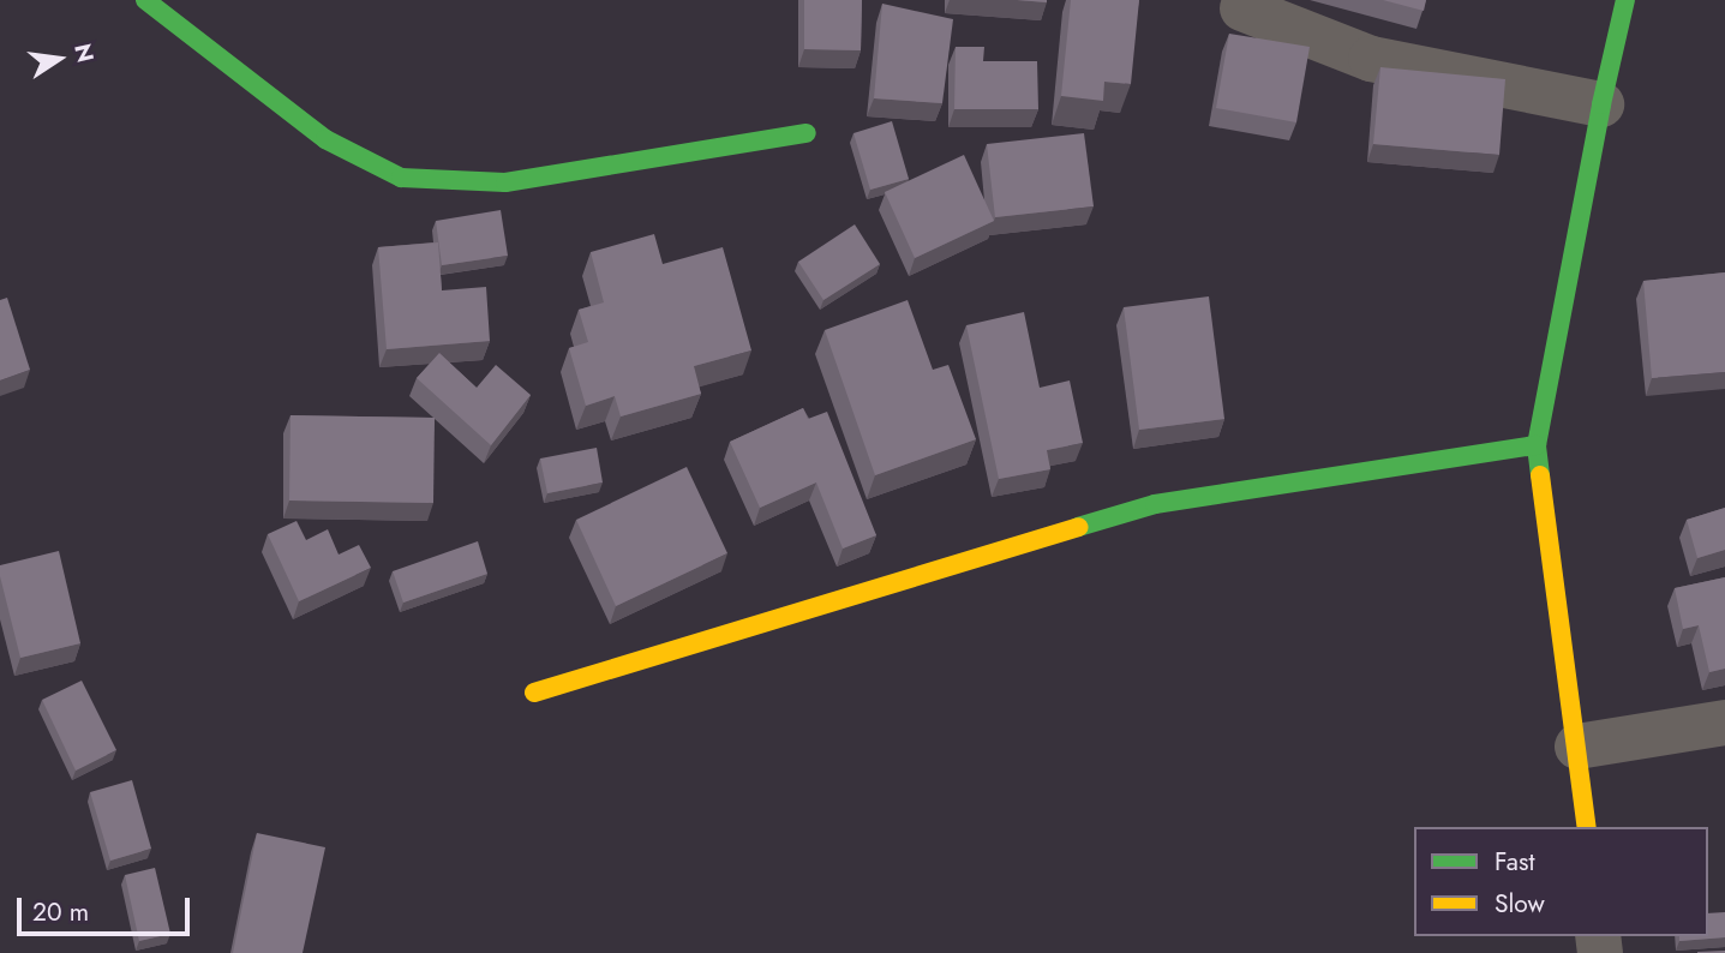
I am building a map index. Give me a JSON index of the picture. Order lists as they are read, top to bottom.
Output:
{
  "legend": ["Fast", "Slow"],
  "scale_bar": "20 m",
  "north": "right"
}
